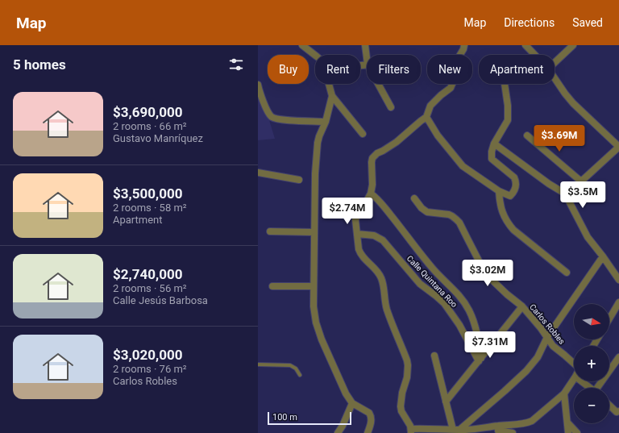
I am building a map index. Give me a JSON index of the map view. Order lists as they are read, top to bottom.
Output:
{
  "streets": {
    "street": ["Calle Quintana Roo", "Carlos Robles"]
  },
  "scale_bar": "100 m",
  "north": "right",
  "page": {
    "header": "Map",
    "nav": ["Map", "Directions", "Saved"],
    "heading": "5 homes",
    "chip": [
      "Buy",
      "Rent",
      "Filters",
      "New",
      "Apartment"
    ],
    "list": [
      {
        "name": "$3,690,000",
        "note": "2 rooms · 66 m² · Gustavo Manríquez"
      },
      {
        "name": "$3,500,000",
        "note": "2 rooms · 58 m² · Apartment"
      },
      {
        "name": "$2,740,000",
        "note": "2 rooms · 56 m² · Calle Jesús Barbosa"
      },
      {
        "name": "$3,020,000",
        "note": "2 rooms · 76 m² · Carlos Robles"
      }
    ],
    "price": [
      "$3.69M",
      "$3.5M",
      "$2.74M",
      "$3.02M",
      "$7.31M"
    ],
    "map_buttons": ["+", "−"],
    "scale": "100 m"
  }
}
